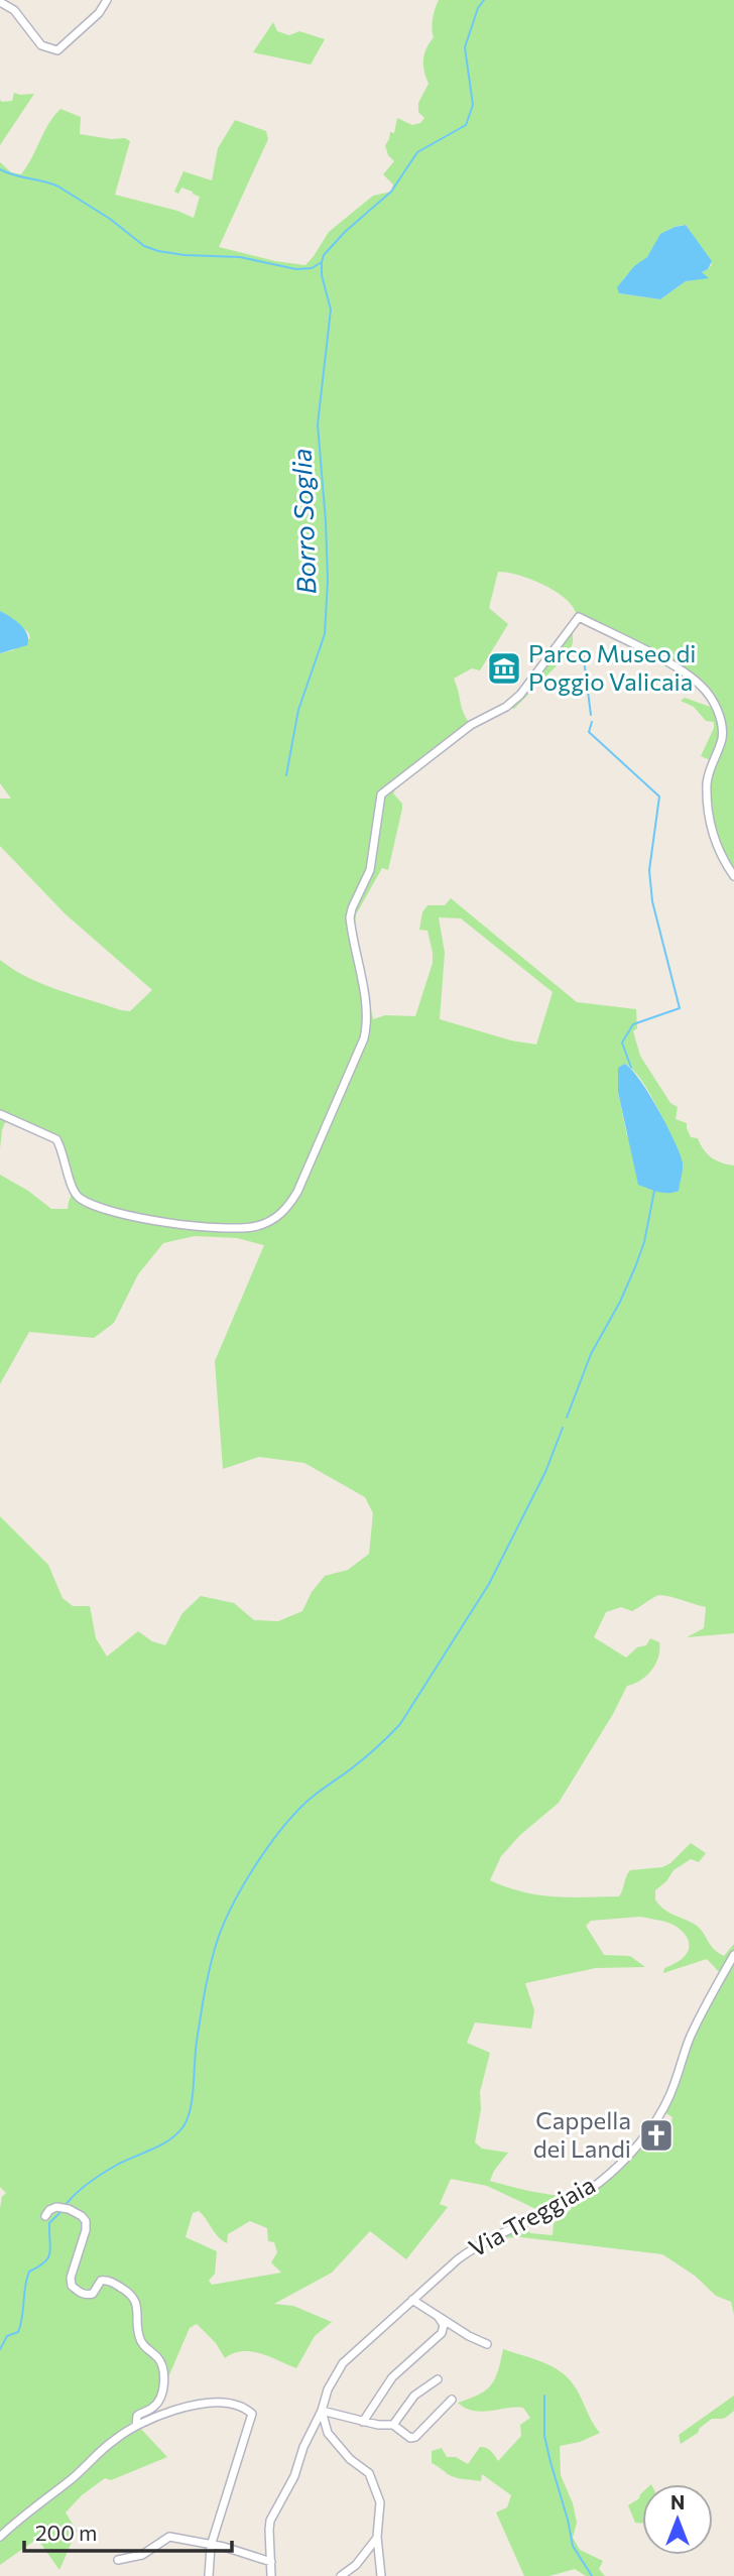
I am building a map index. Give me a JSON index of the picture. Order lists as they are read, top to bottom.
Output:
{
  "streets": {
    "street": ["Via Treggiaia"]
  },
  "water": ["Borro Soglia"],
  "places": {
    "museum": ["Parco Museo di Poggio Valicaia"],
    "church": ["Cappella dei Landi"]
  },
  "scale_bar": "200 m",
  "north": "top"
}
